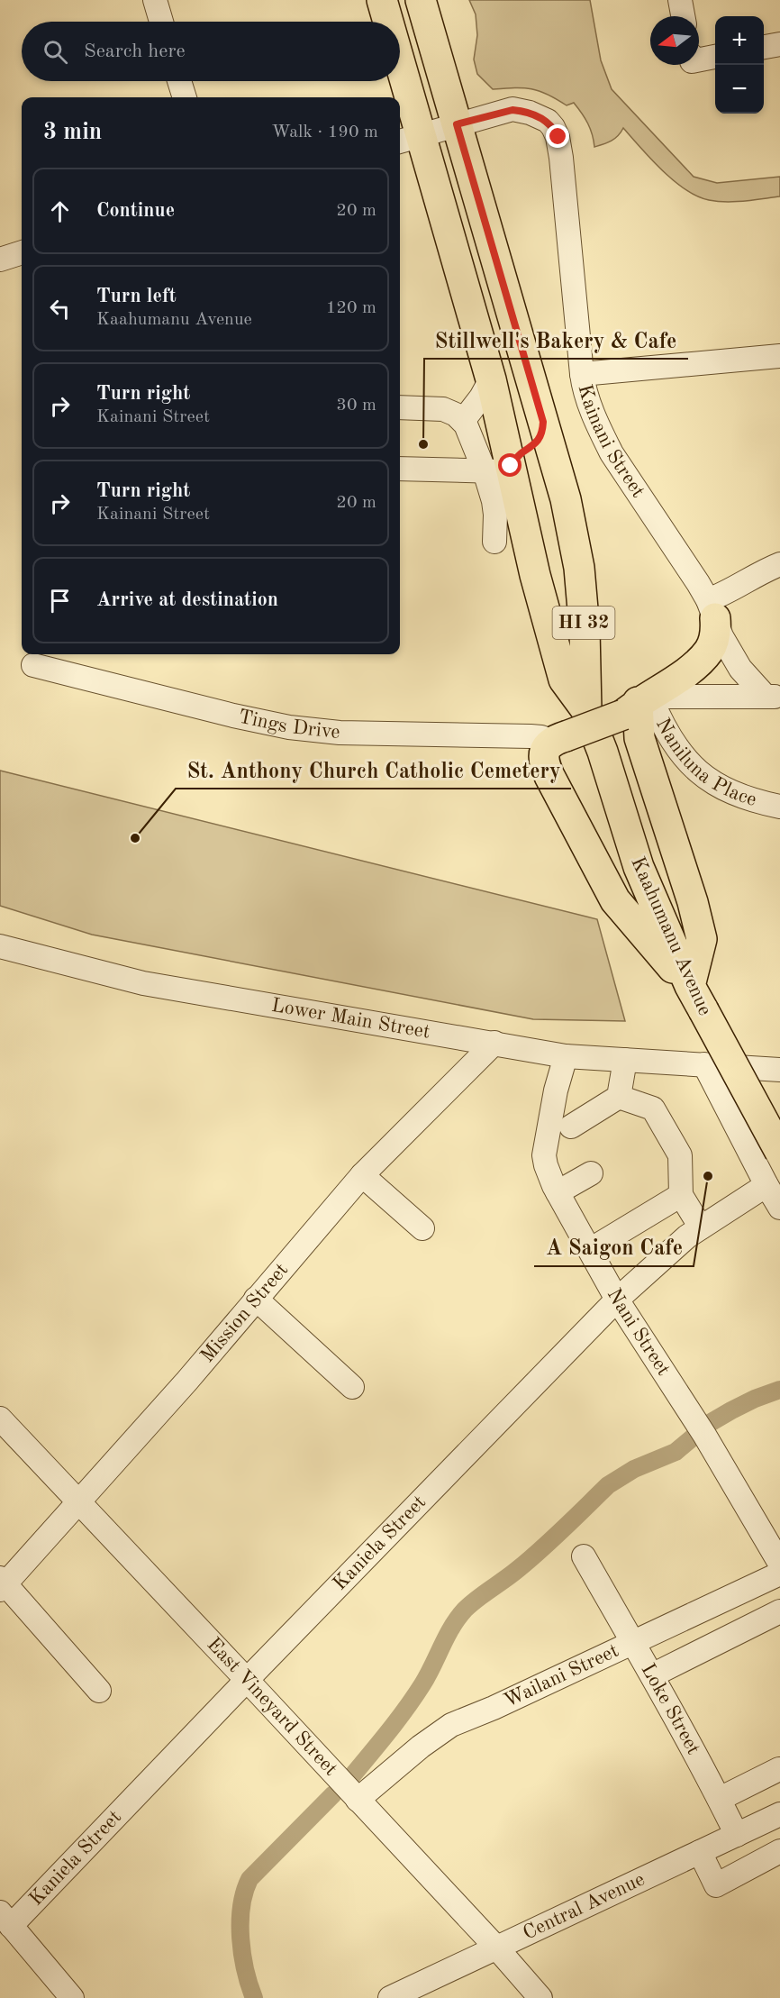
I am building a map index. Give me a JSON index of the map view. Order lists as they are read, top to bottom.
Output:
{
  "streets": {
    "main road": ["HI 32", "Kaahumanu Avenue"],
    "street": [
      "Kainani Street",
      "Tings Drive",
      "Naniluna Place",
      "Lower Main Street",
      "Mission Street",
      "Nani Street",
      "Kaniela Street",
      "Wailani Street",
      "East Vineyard Street",
      "Loke Street",
      "Central Avenue"
    ]
  },
  "crossings": [
    ["Kainani Street", "Kaahumanu Avenue"],
    ["Lower Main Street", "Mission Street"],
    ["Lower Main Street", "Nani Street"],
    ["Mission Street", "East Vineyard Street"],
    ["Nani Street", "Kaniela Street"],
    ["Kaniela Street", "East Vineyard Street"],
    ["Wailani Street", "East Vineyard Street"],
    ["Wailani Street", "Loke Street"],
    ["East Vineyard Street", "Central Avenue"],
    ["Loke Street", "Central Avenue"]
  ],
  "places": ["Stillwell's Bakery & Cafe", "St. Anthony Church Catholic Cemetery", "A Saigon Cafe"],
  "north": "left",
  "page": {
    "map_buttons": ["+", "−"],
    "search": "Search here",
    "heading": ["3 min", "Walk · 190 m"],
    "list": [
      ["Continue", "20 m"],
      ["Turn left", "Kaahumanu Avenue", "120 m"],
      ["Turn right", "Kainani Street", "30 m"],
      ["Turn right", "Kainani Street", "20 m"],
      "Arrive at destination"
    ]
  }
}
